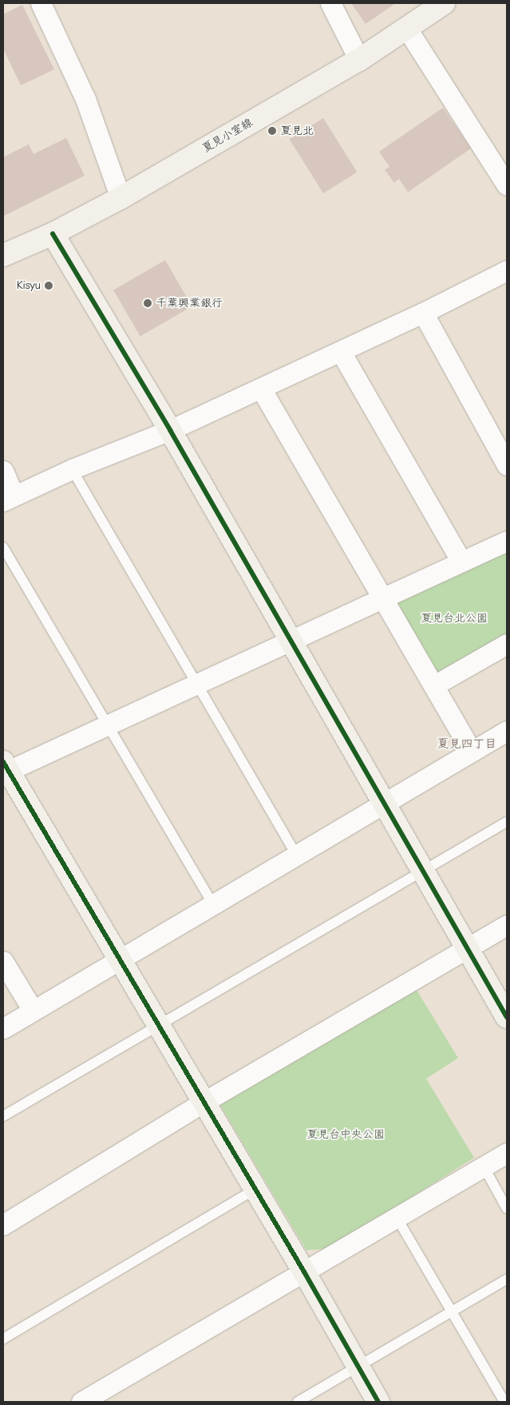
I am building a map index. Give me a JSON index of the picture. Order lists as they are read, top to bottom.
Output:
{
  "streets": {
    "street": ["夏見小室線"]
  },
  "districts": ["夏見四丁目"],
  "parks": ["夏見台北公園", "夏見台中央公園"],
  "places": ["夏見北", "Kisyu", "千葉興業銀行"]
}
